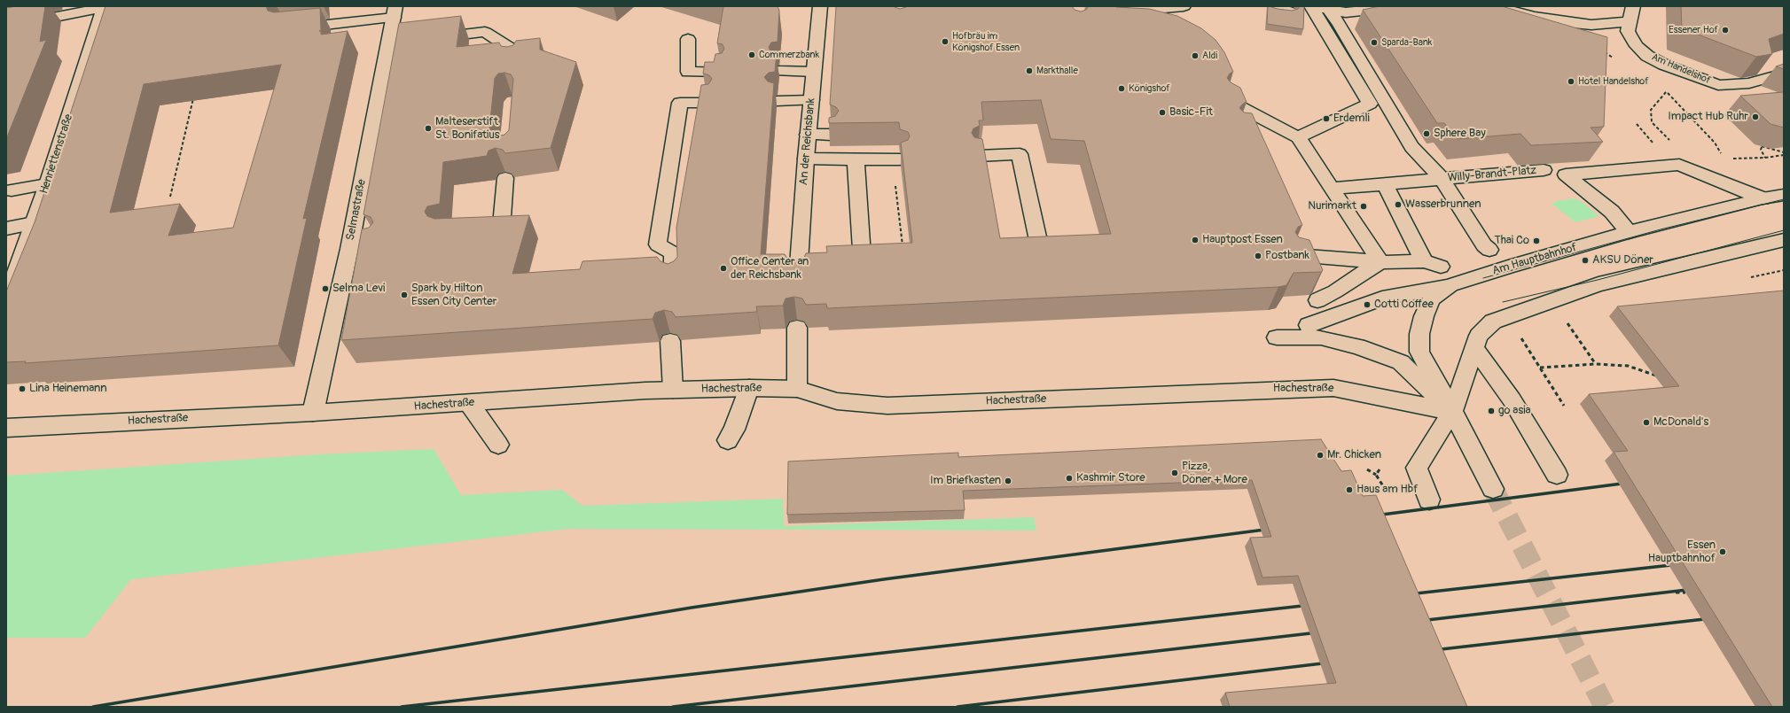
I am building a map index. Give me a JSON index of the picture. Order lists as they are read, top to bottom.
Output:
{
  "streets": {
    "street": [
      "Am Handelshof",
      "An der Reichsbank",
      "Henriettenstraße",
      "Willy-Brandt-Platz",
      "Selmastraße",
      "Am Hauptbahnhof",
      "Hachestraße"
    ]
  },
  "crossings": [
    ["Selmastraße", "Hachestraße"],
    ["Am Hauptbahnhof", "Hachestraße"]
  ],
  "places": [
    "Essener Hof",
    "Hofbräu im Königshof Essen",
    "Sparda-Bank",
    "Commerzbank",
    "Aldi",
    "Markthalle",
    "Hotel Handelshof",
    "Königshof",
    "Basic-Fit",
    "Impact Hub Ruhr",
    "Erdemli",
    "Malteserstift St. Bonifatius",
    "Sphere Bay",
    "Wasserbrunnen",
    "Nurimarkt",
    "Hauptpost Essen",
    "Thai Co",
    "Postbank",
    "AKSU Döner",
    "Office Center an der Reichsbank",
    "Selma Levi",
    "Spark by Hilton Essen City Center",
    "Cotti Coffee",
    "Lina Heinemann",
    "go asia",
    "McDonald's",
    "Mr. Chicken",
    "Pizza, Döner + More",
    "Kashmir Store",
    "Im Briefkasten",
    "Haus am Hbf",
    "Essen Hauptbahnhof"
  ]
}
